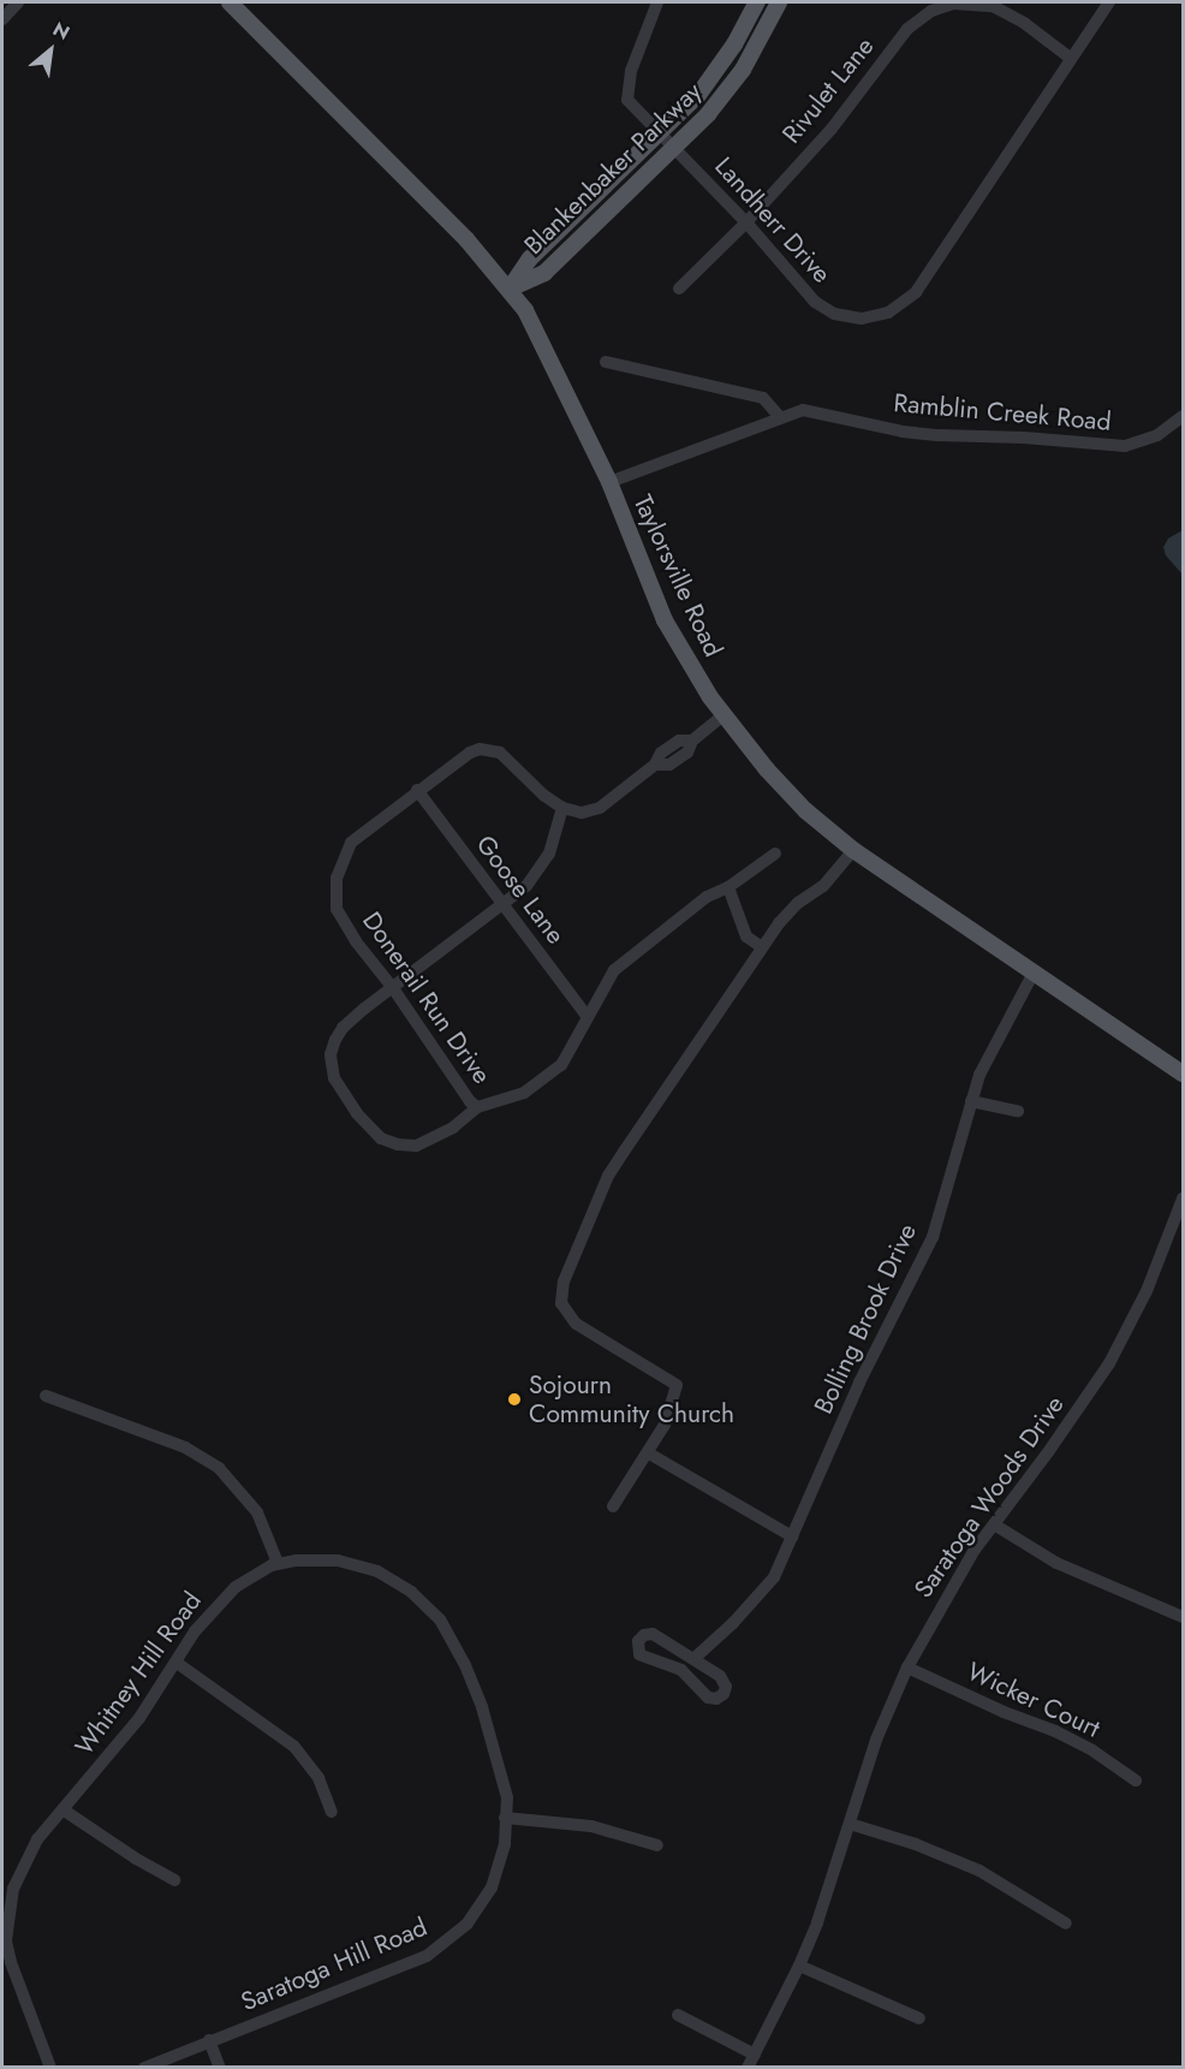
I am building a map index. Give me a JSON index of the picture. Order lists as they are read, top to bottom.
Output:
{
  "streets": {
    "main road": ["Blankenbaker Parkway", "Taylorsville Road"],
    "street": [
      "Rivulet Lane",
      "Landherr Drive",
      "Ramblin Creek Road",
      "Goose Lane",
      "Donerail Run Drive",
      "Bolling Brook Drive",
      "Saratoga Woods Drive",
      "Whitney Hill Road",
      "Wicker Court",
      "Saratoga Hill Road"
    ]
  },
  "crossings": [
    ["Rivulet Lane", "Landherr Drive"],
    ["Blankenbaker Parkway", "Landherr Drive"],
    ["Blankenbaker Parkway", "Taylorsville Road"],
    ["Ramblin Creek Road", "Taylorsville Road"],
    ["Taylorsville Road", "Bolling Brook Drive"],
    ["Goose Lane", "Donerail Run Drive"],
    ["Saratoga Woods Drive", "Wicker Court"],
    ["Whitney Hill Road", "Saratoga Hill Road"]
  ],
  "places": ["Sojourn Community Church"],
  "north": "top right"
}
